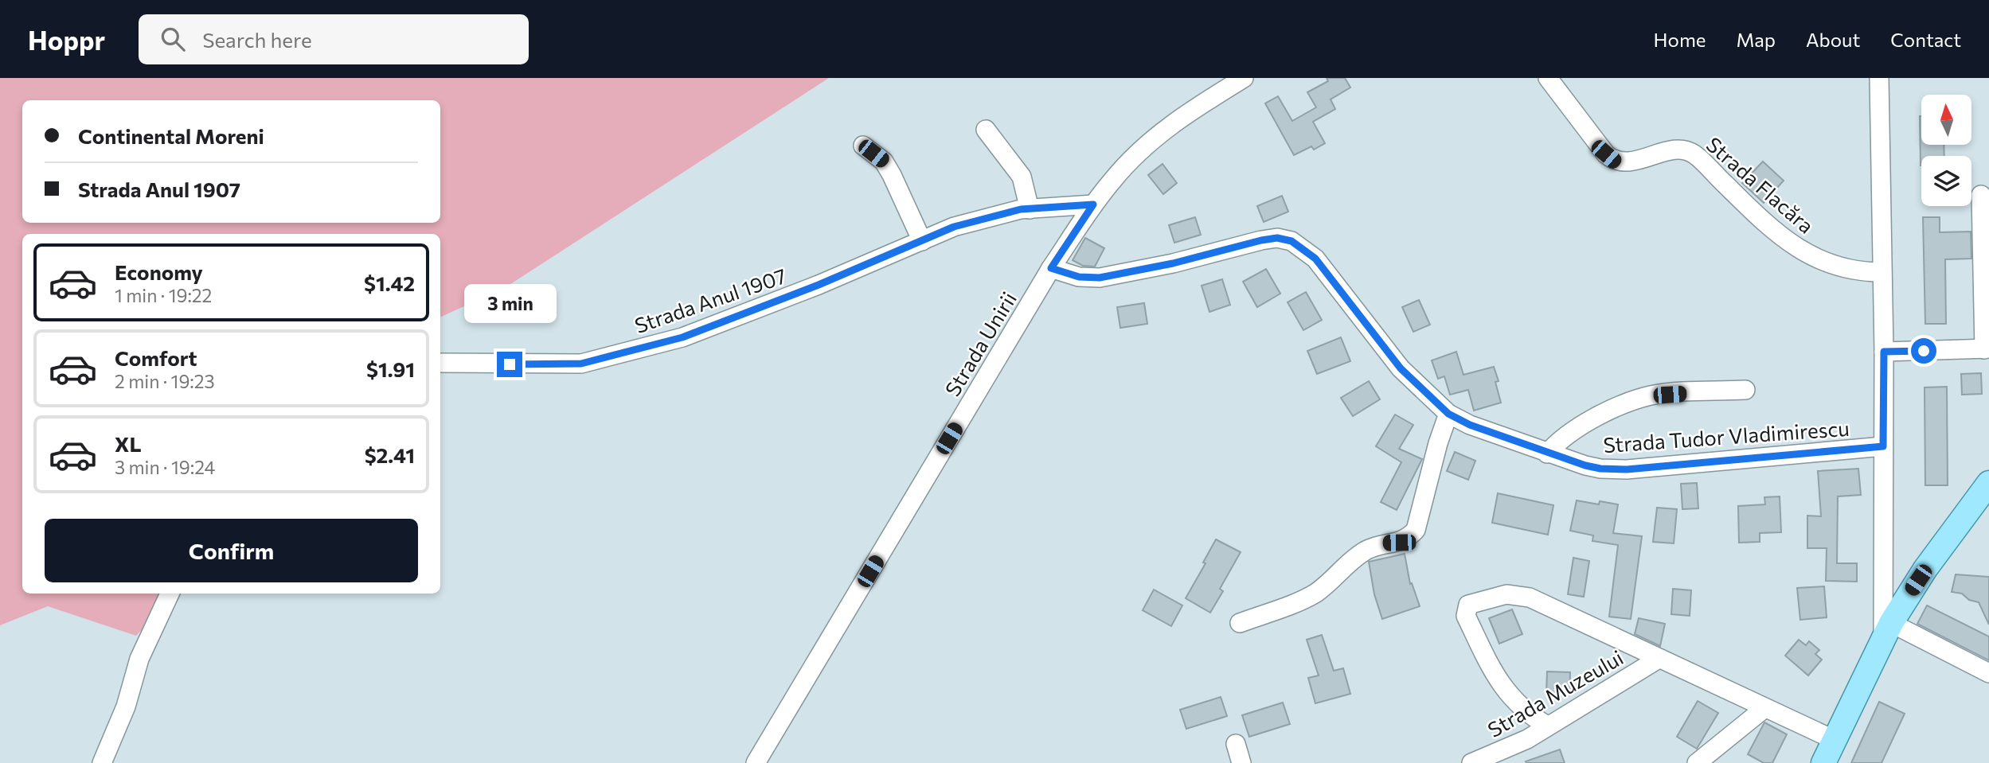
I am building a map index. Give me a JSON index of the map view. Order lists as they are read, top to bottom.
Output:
{
  "streets": {
    "street": [
      "Strada Flacăra",
      "Strada Anul 1907",
      "Strada Unirii",
      "Strada Tudor Vladimirescu",
      "Strada Muzeului"
    ]
  },
  "crossings": [
    ["Strada Anul 1907", "Strada Unirii"],
    ["Strada Unirii", "Strada Tudor Vladimirescu"]
  ],
  "north": "top",
  "page": {
    "header": "Hoppr",
    "search": "Search here",
    "nav": [
      "Home",
      "Map",
      "About",
      "Contact"
    ],
    "banner": ["Continental Moreni", "Strada Anul 1907"],
    "list": [
      {
        "name": "Economy",
        "note": "1 min · 19:22",
        "value": "$1.42"
      },
      {
        "name": "Comfort",
        "note": "2 min · 19:23",
        "value": "$1.91"
      },
      {
        "name": "XL",
        "note": "3 min · 19:24",
        "value": "$2.41"
      }
    ],
    "bubble": "3 min",
    "buttons": "Confirm"
  }
}
